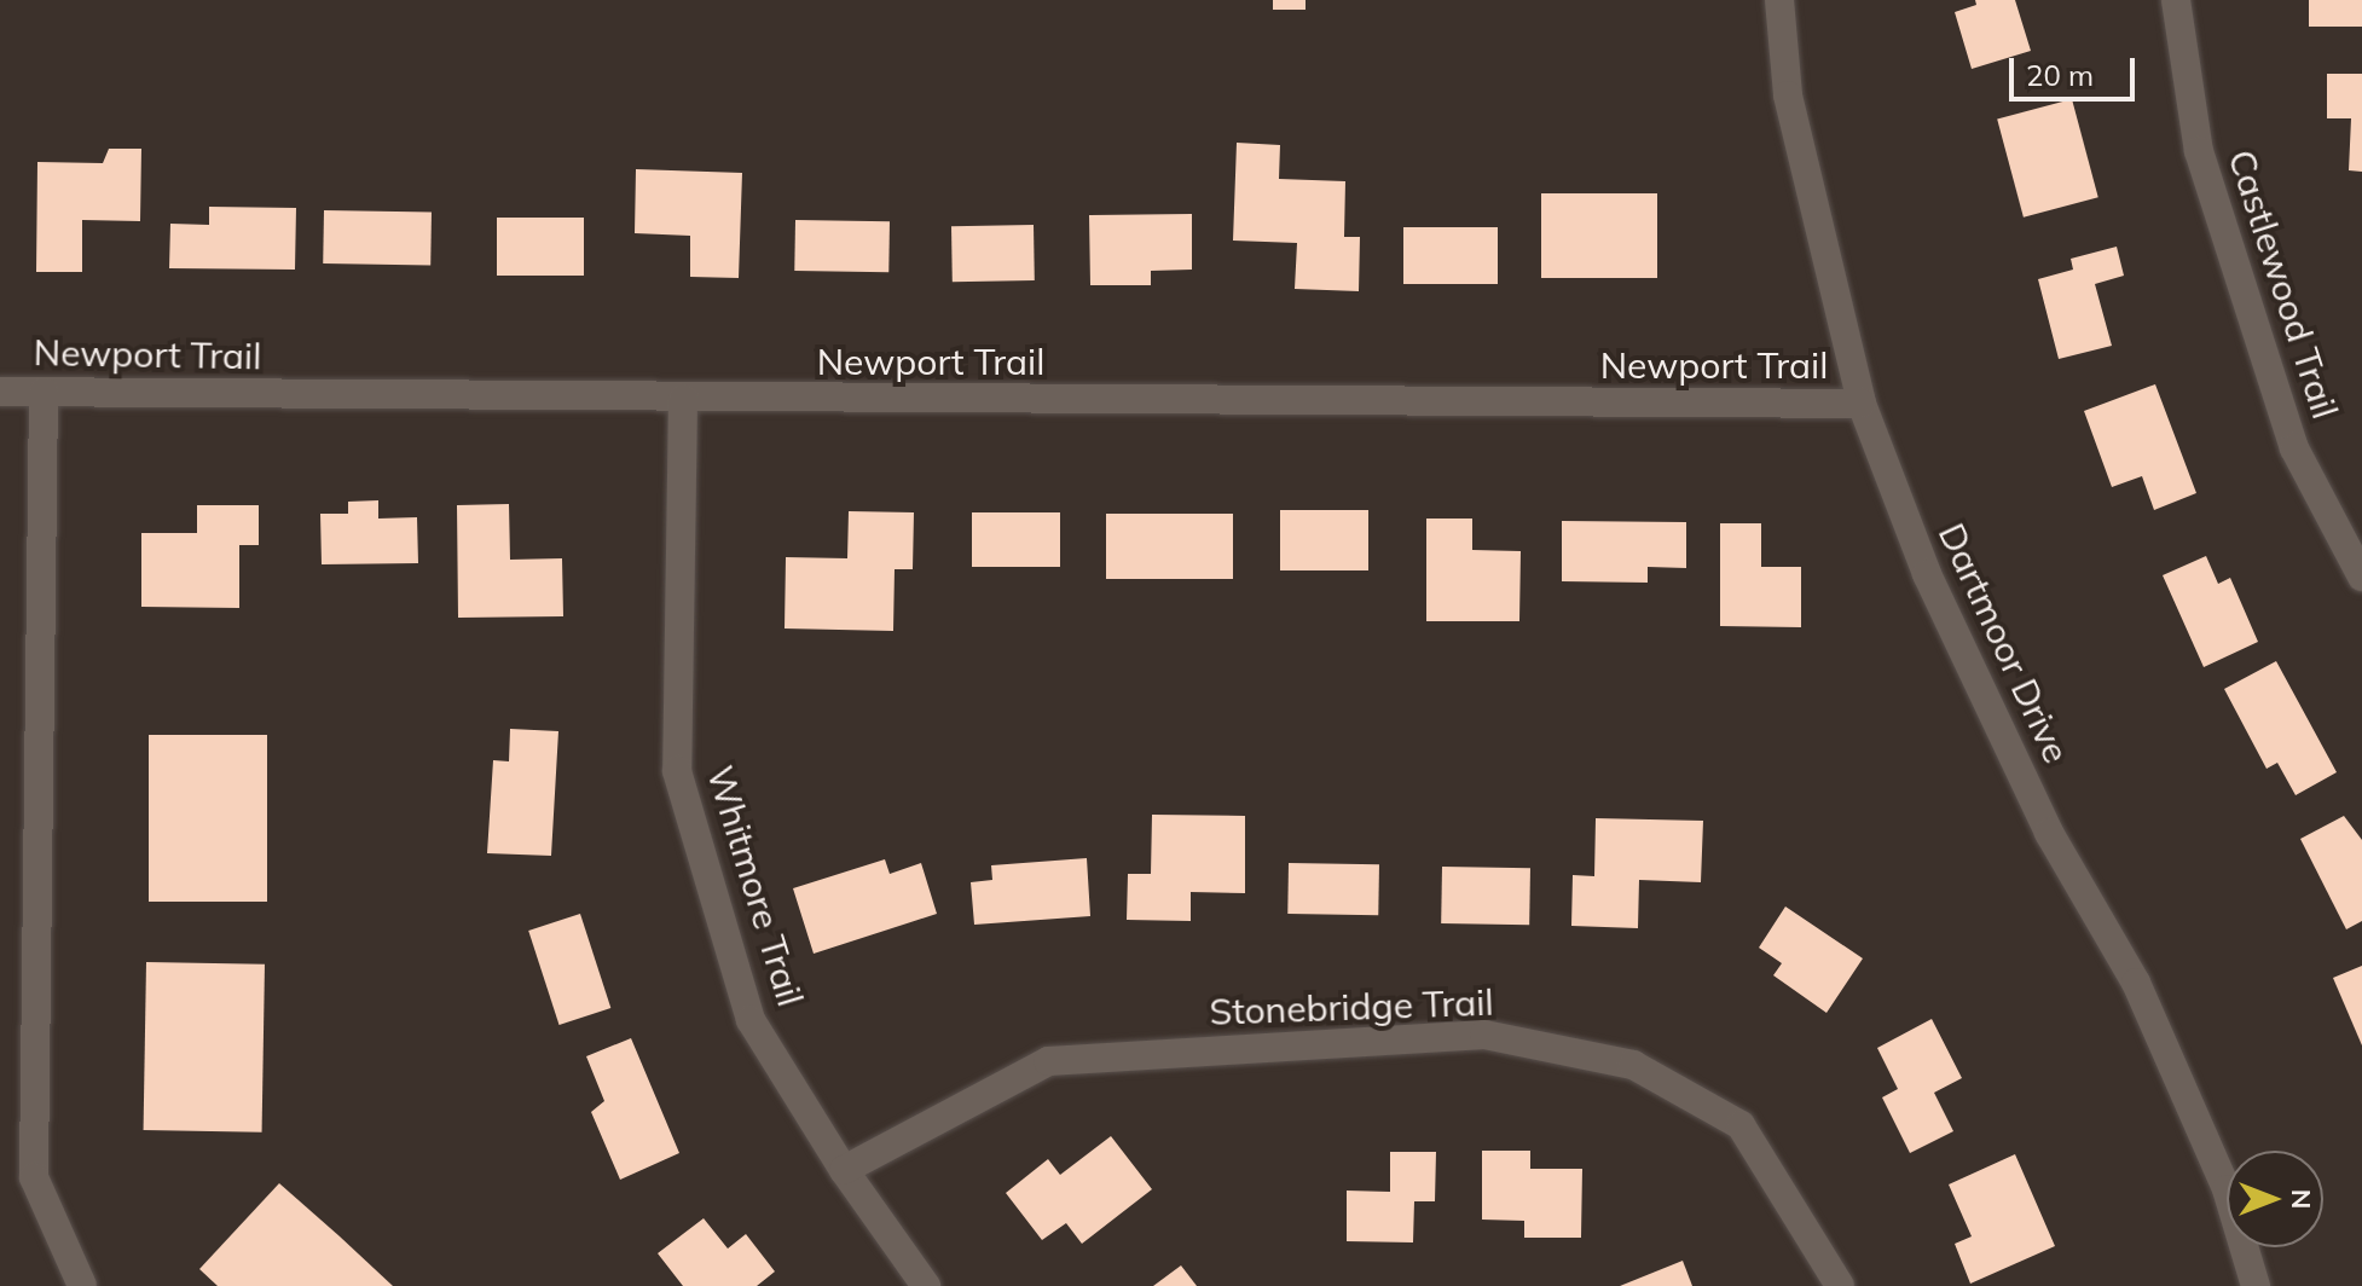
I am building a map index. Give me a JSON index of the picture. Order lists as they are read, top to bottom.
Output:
{
  "streets": {
    "street": [
      "Castlewood Trail",
      "Newport Trail",
      "Dartmoor Drive",
      "Whitmore Trail",
      "Stonebridge Trail"
    ]
  },
  "crossings": [
    ["Newport Trail", "Dartmoor Drive"],
    ["Newport Trail", "Whitmore Trail"],
    ["Whitmore Trail", "Stonebridge Trail"]
  ],
  "scale_bar": "20 m",
  "north": "right"
}
